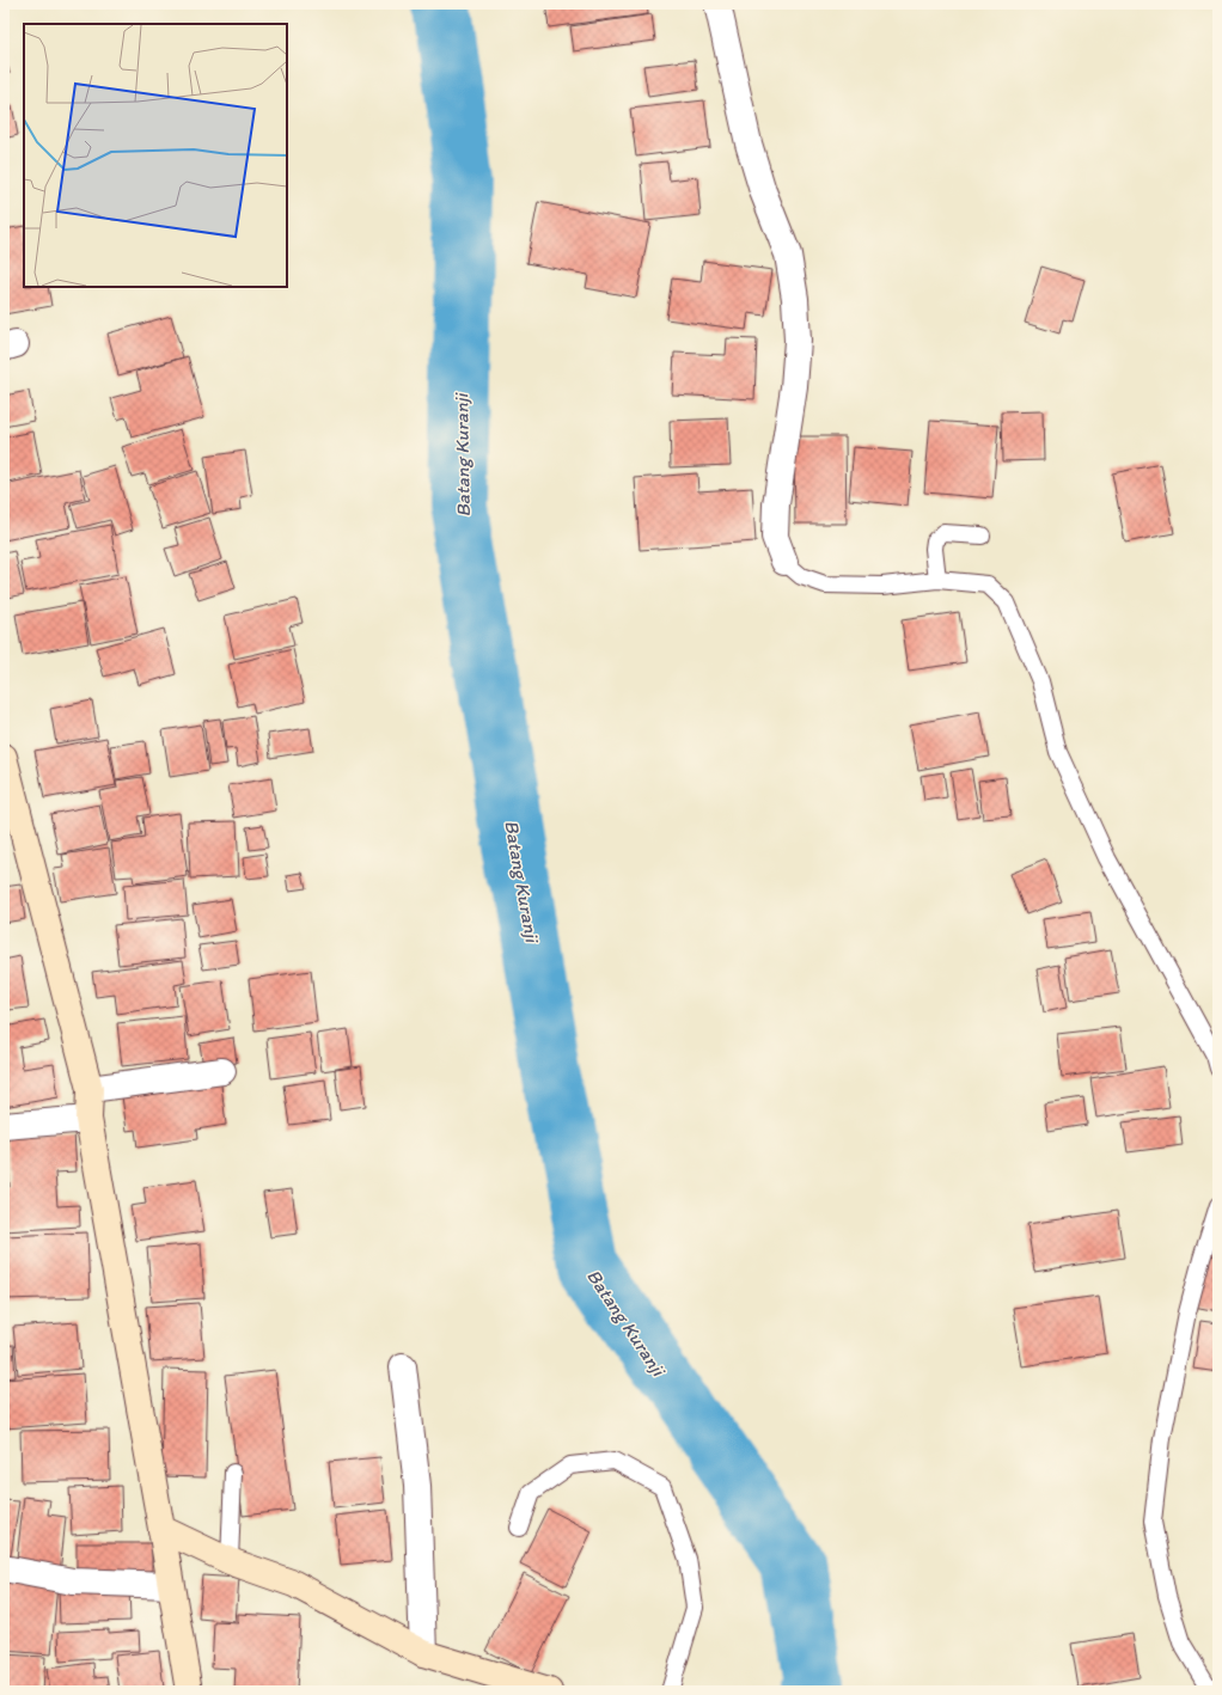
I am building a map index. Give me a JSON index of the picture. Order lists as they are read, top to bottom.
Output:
{
  "water": ["Batang Kuranji"]
}
